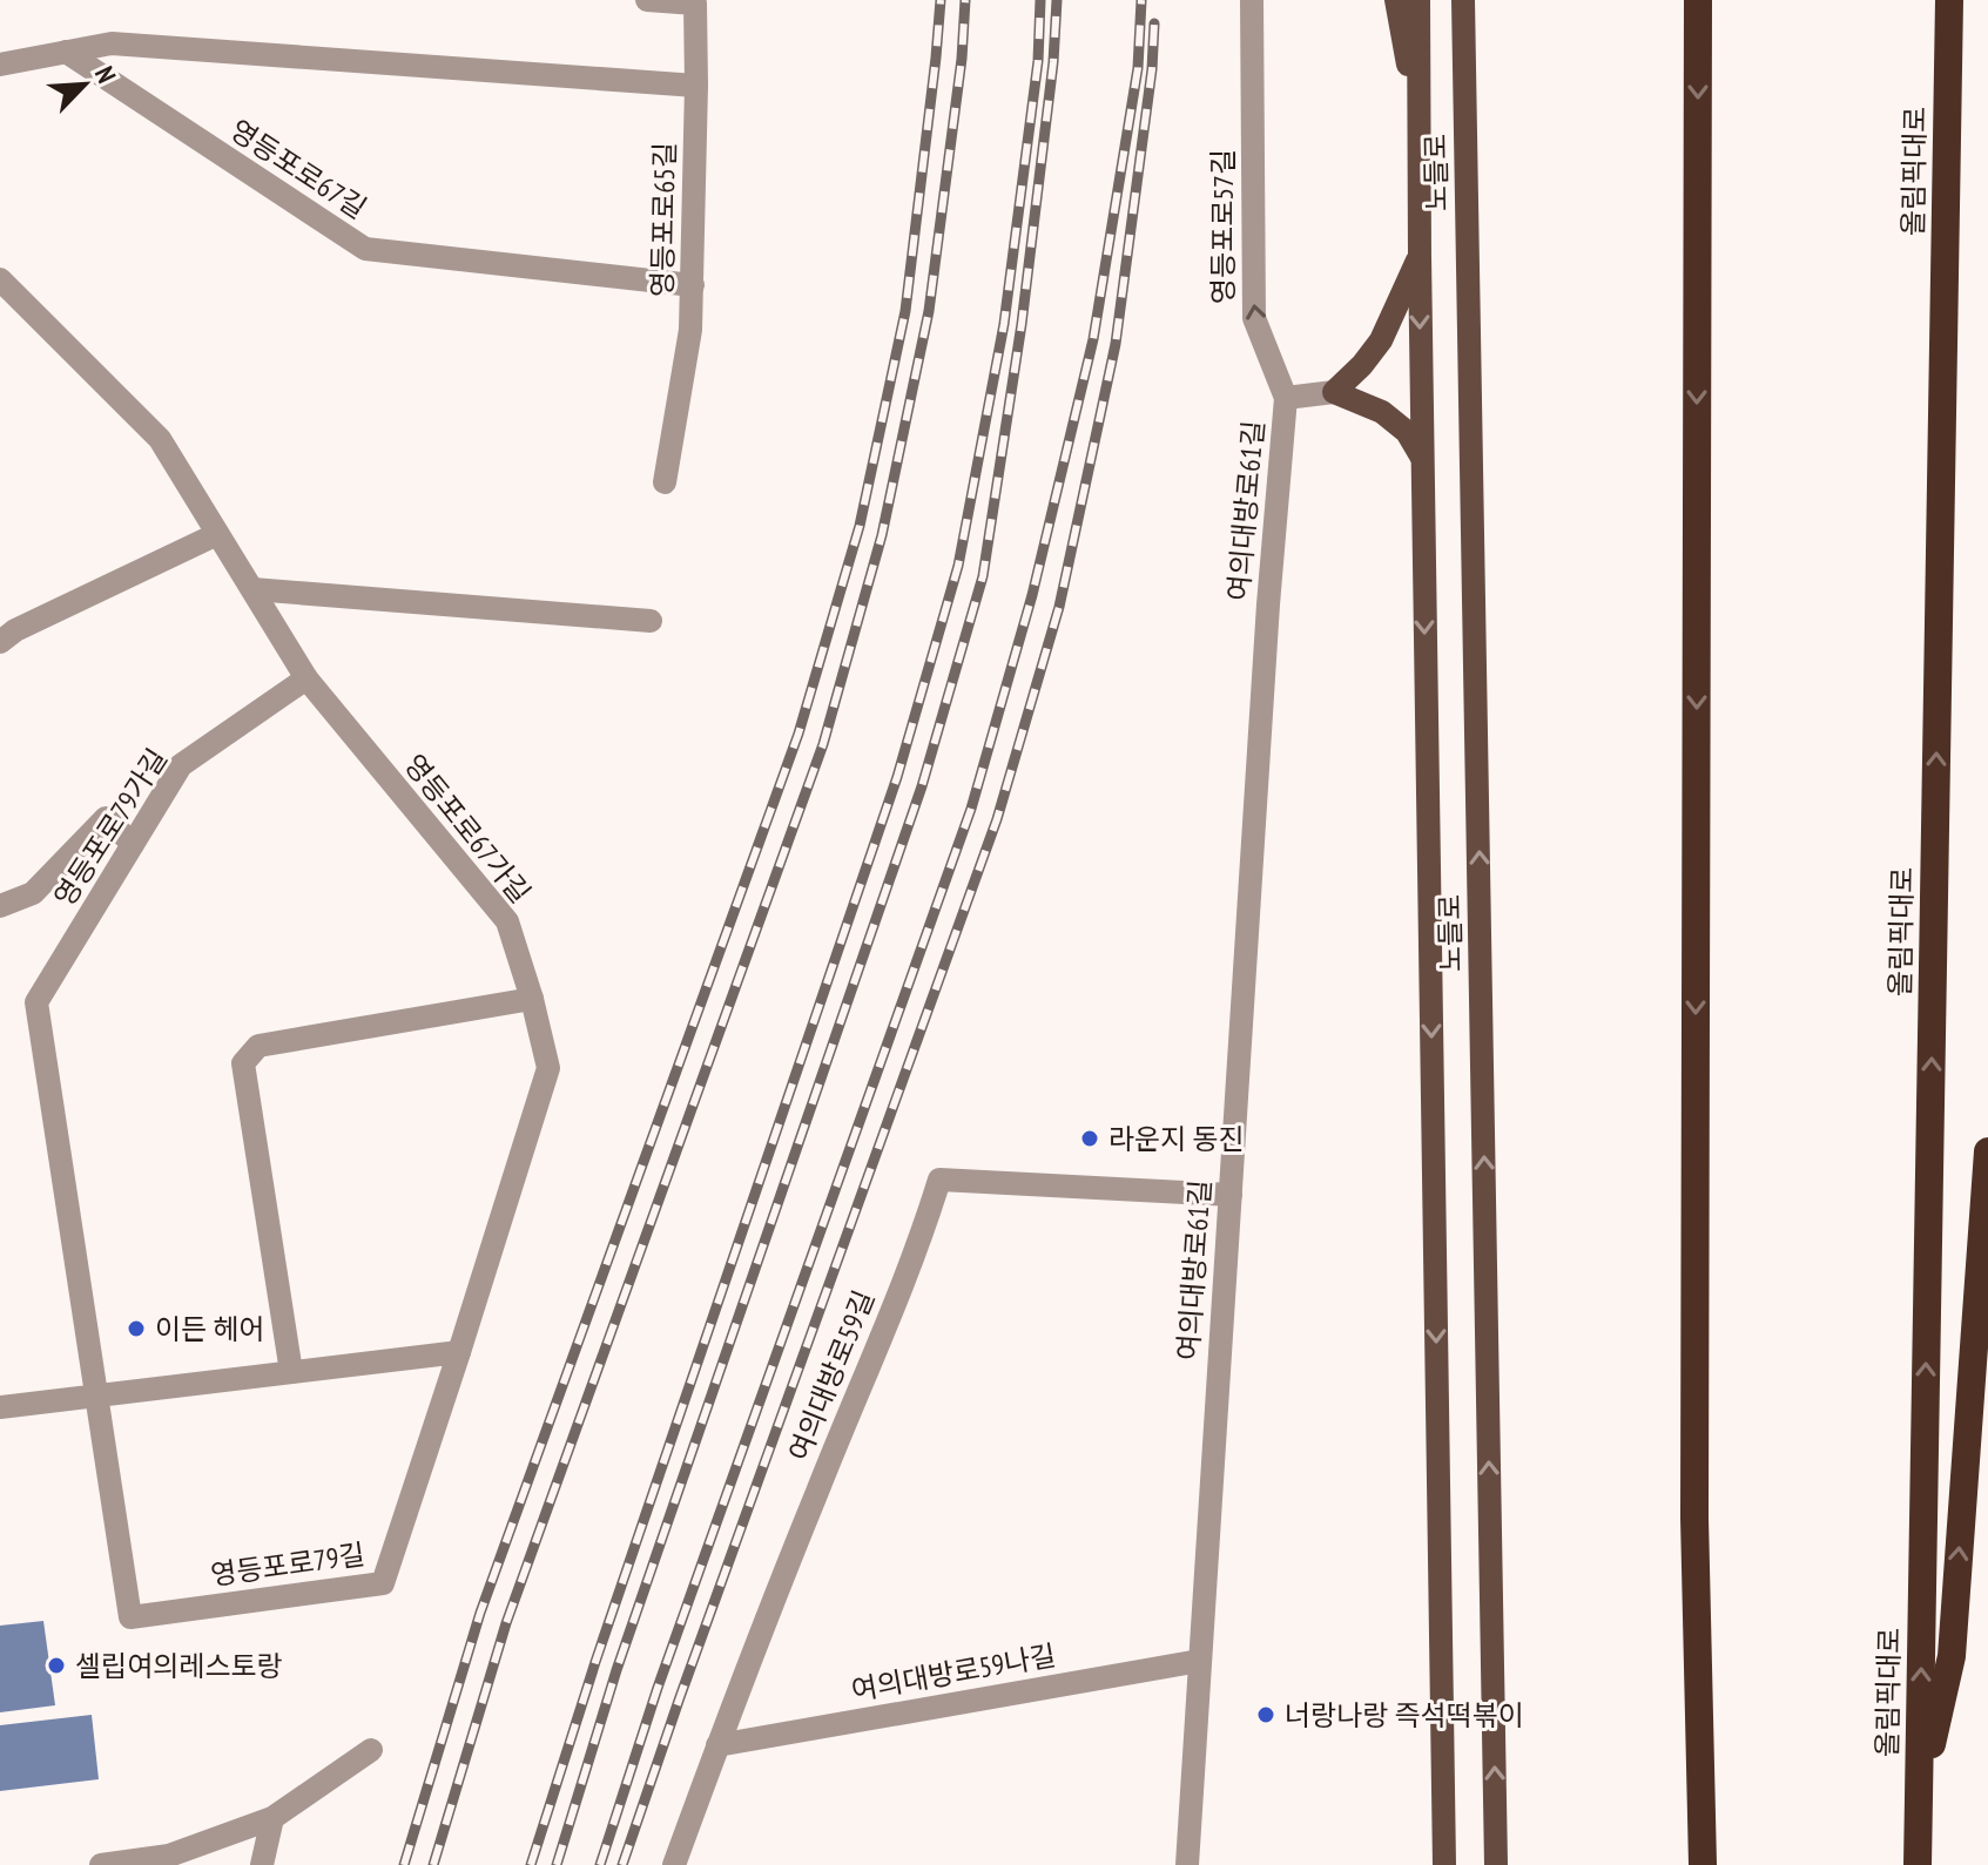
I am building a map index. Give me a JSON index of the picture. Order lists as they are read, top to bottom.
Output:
{
  "streets": {
    "highway": ["올림픽대로"],
    "main road": ["노들로"],
    "street": [
      "영등포로67길",
      "영등포로65길",
      "영등포로57길",
      "여의대방로61길",
      "영등포로79가길",
      "영등포로67가길",
      "여의대방로59길",
      "영등포로79길",
      "여의대방로59나길"
    ]
  },
  "crossings": [
    ["영등포로67길", "영등포로65길"],
    ["영등포로57길", "여의대방로61길"],
    ["여의대방로61길", "여의대방로59길"],
    ["여의대방로61길", "여의대방로59나길"],
    ["영등포로79가길", "영등포로67가길"],
    ["영등포로79가길", "영등포로79길"],
    ["영등포로67가길", "영등포로79길"],
    ["여의대방로59길", "여의대방로59나길"]
  ],
  "one_way": ["영등포로57길"],
  "places": [
    "라운지 동진",
    "이든 헤어",
    "셀립여의레스토랑",
    "너랑나랑 즉석떡볶이"
  ],
  "north": "top right"
}
